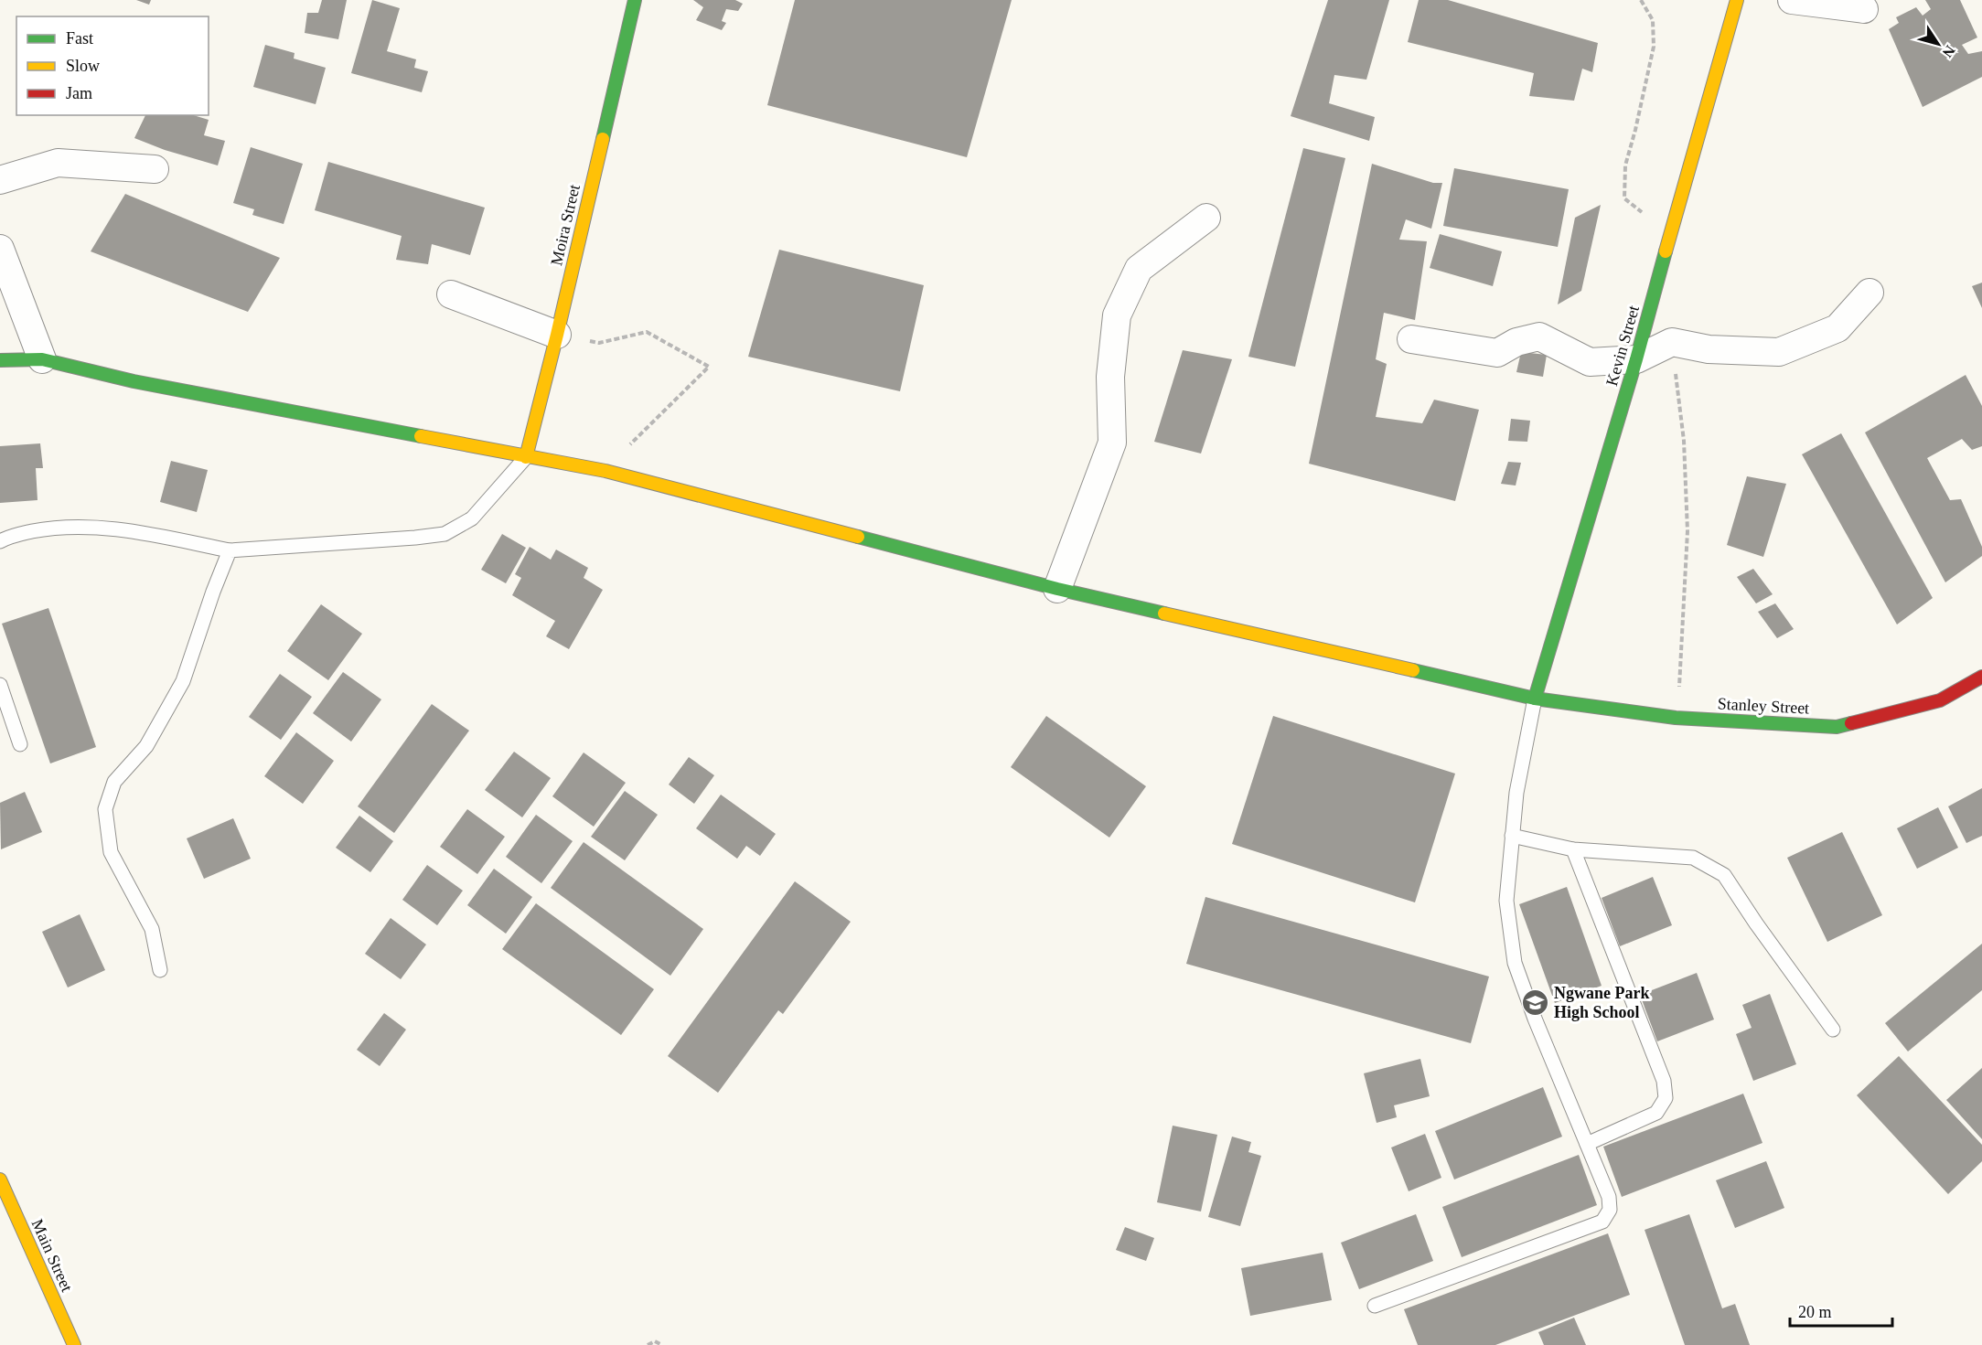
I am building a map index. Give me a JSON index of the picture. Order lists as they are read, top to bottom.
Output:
{
  "streets": {
    "street": [
      "Moira Street",
      "Kevin Street",
      "Stanley Street",
      "Main Street"
    ]
  },
  "crossings": [
    ["Moira Street", "Stanley Street"],
    ["Kevin Street", "Stanley Street"]
  ],
  "places": {
    "school or university": ["Ngwane Park High School"]
  },
  "legend": ["Fast", "Slow", "Jam"],
  "scale_bar": "20 m",
  "north": "bottom right"
}
